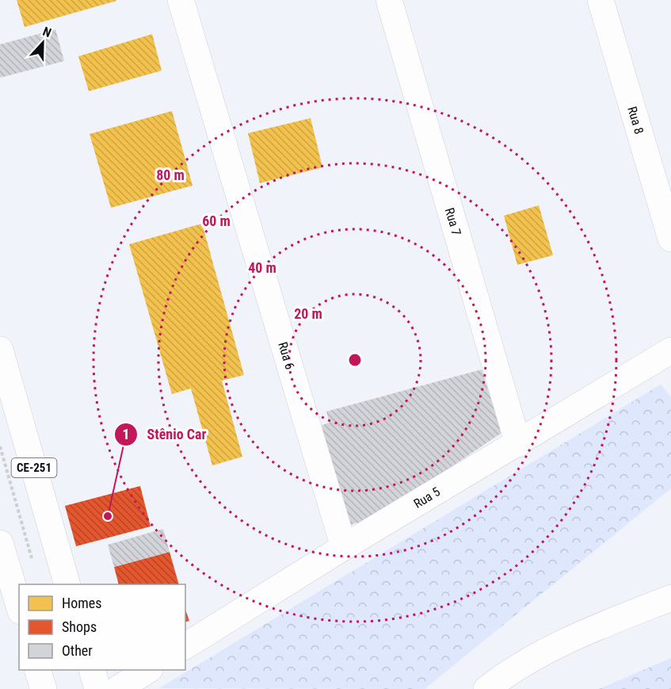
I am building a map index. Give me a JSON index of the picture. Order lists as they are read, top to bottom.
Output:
{
  "streets": {
    "street": [
      "Rua 8",
      "Rua 7",
      "Rua 6",
      "CE-251",
      "Rua 5"
    ]
  },
  "crossings": [
    ["Rua 7", "Rua 5"],
    ["Rua 6", "Rua 5"]
  ],
  "places": ["Stênio Car"],
  "legend": ["Homes", "Shops", "Other"],
  "north": "top",
  "rings": [
    "80 m",
    "60 m",
    "40 m",
    "20 m"
  ]
}
